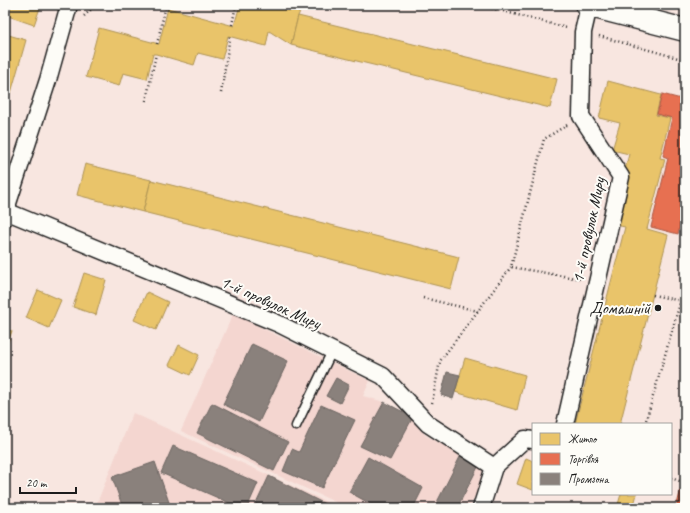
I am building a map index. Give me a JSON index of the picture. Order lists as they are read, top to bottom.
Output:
{
  "streets": {
    "street": ["1-й провулок Миру"]
  },
  "places": ["Домашній"],
  "legend": ["Житло", "Торгівля", "Промзона"],
  "scale_bar": "20 m"
}
